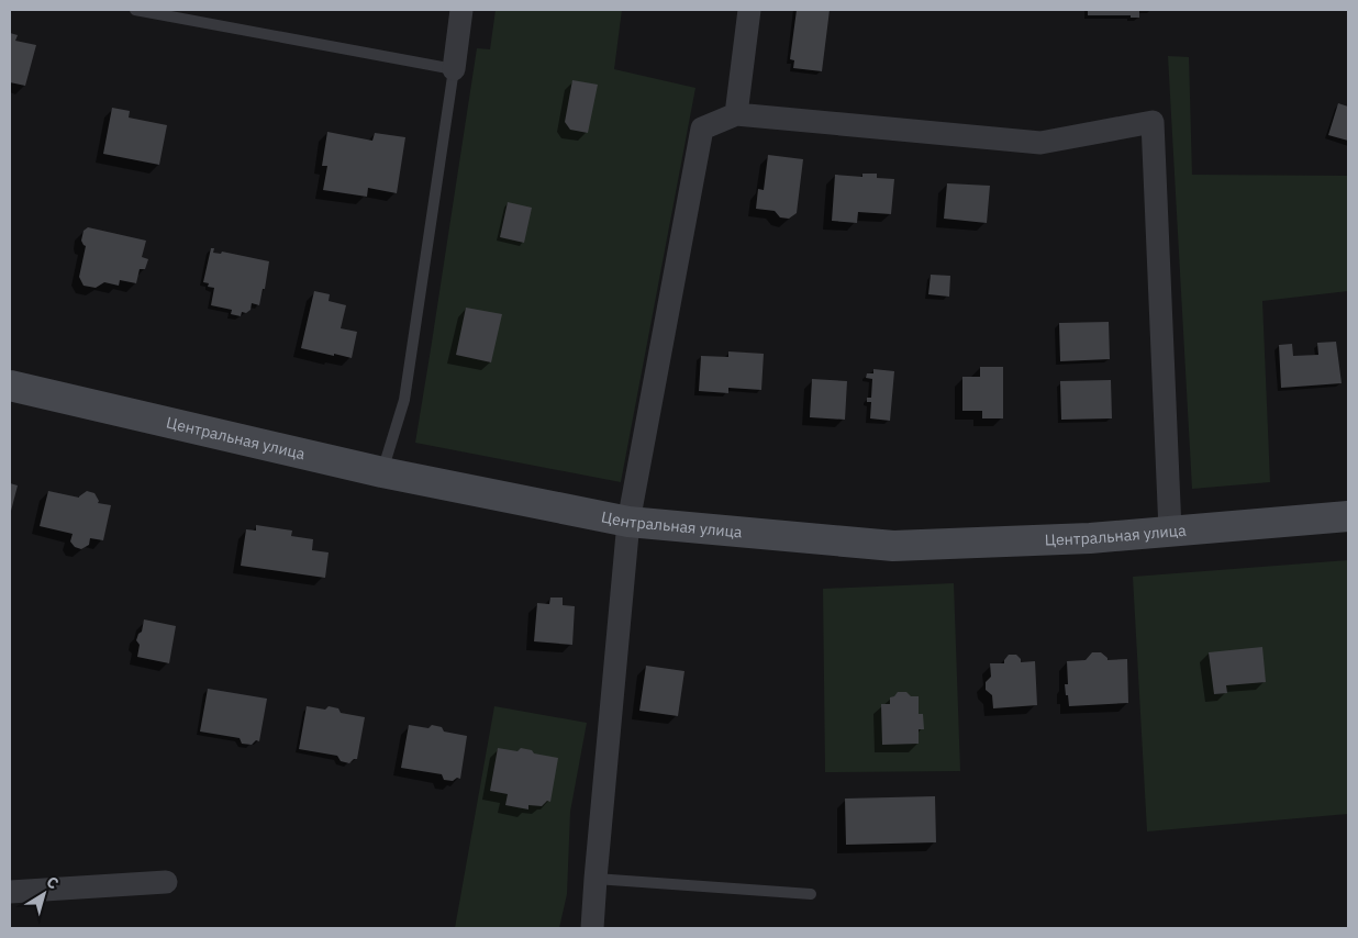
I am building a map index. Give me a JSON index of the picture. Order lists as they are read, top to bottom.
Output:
{
  "streets": {
    "main road": ["Центральная улица"]
  },
  "north": "top right"
}
